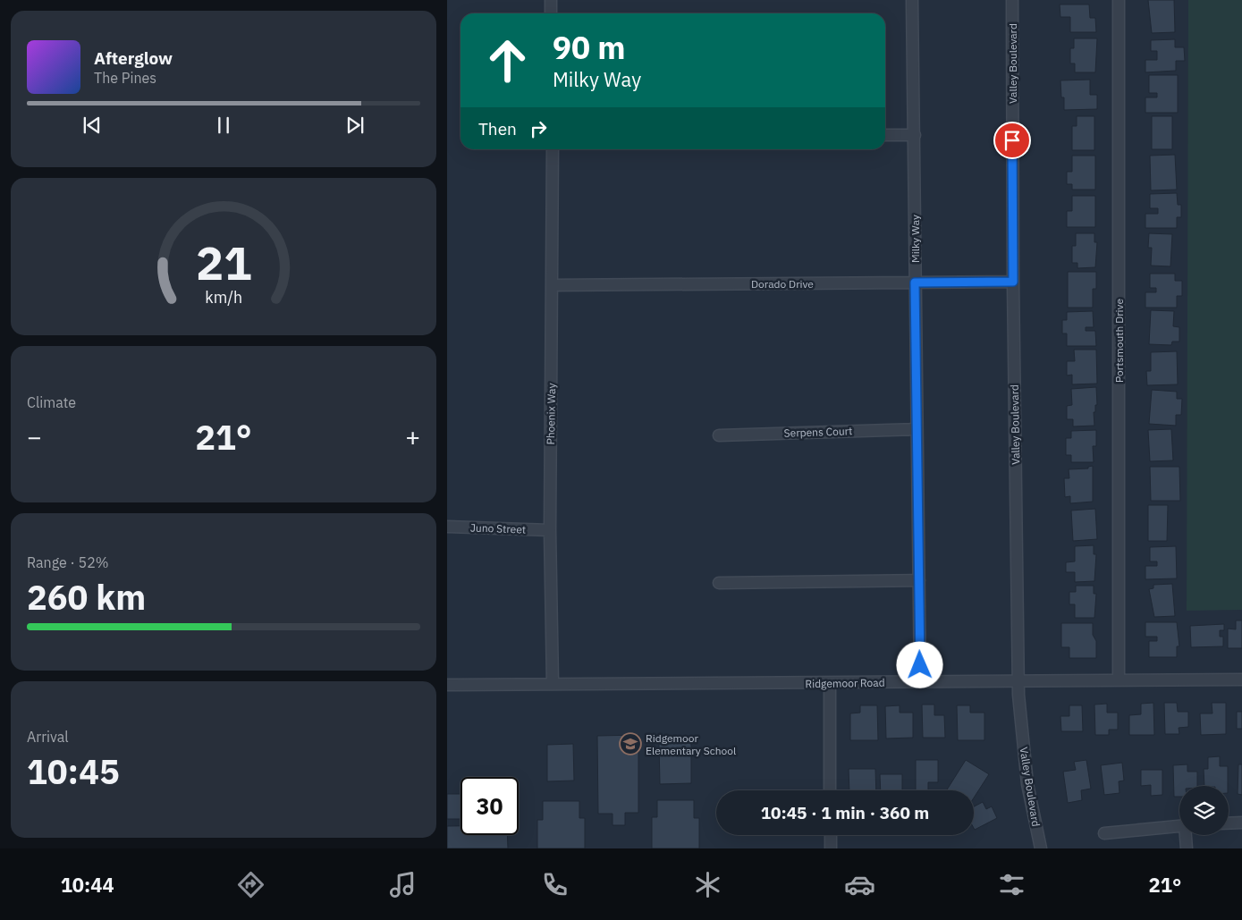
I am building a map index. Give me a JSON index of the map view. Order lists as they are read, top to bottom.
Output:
{
  "streets": {
    "street": [
      "Valley Boulevard",
      "Milky Way",
      "Dorado Drive",
      "Portsmouth Drive",
      "Phoenix Way",
      "Serpens Court",
      "Juno Street",
      "Ridgemoor Road"
    ]
  },
  "crossings": [
    ["Valley Boulevard", "Dorado Drive"],
    ["Valley Boulevard", "Ridgemoor Road"],
    ["Milky Way", "Dorado Drive"],
    ["Milky Way", "Serpens Court"],
    ["Milky Way", "Ridgemoor Road"],
    ["Dorado Drive", "Phoenix Way"],
    ["Portsmouth Drive", "Ridgemoor Road"],
    ["Phoenix Way", "Juno Street"],
    ["Phoenix Way", "Ridgemoor Road"]
  ],
  "places": {
    "school or university": ["Ridgemoor Elementary School"]
  },
  "page": {
    "turn": ["90 m", "Milky Way"],
    "song": ["Afterglow", "The Pines"],
    "then": "Then",
    "tile": [
      "Climate",
      ["Range · 52%", "260 km"],
      ["Arrival", "10:45"]
    ],
    "heat": ["−", "21°", "+"],
    "limit": "30",
    "trip": "10:45 · 1 min · 360 m",
    "tabs": ["10:44", "21°"],
    "gauge": ["21", "km/h"]
  }
}
